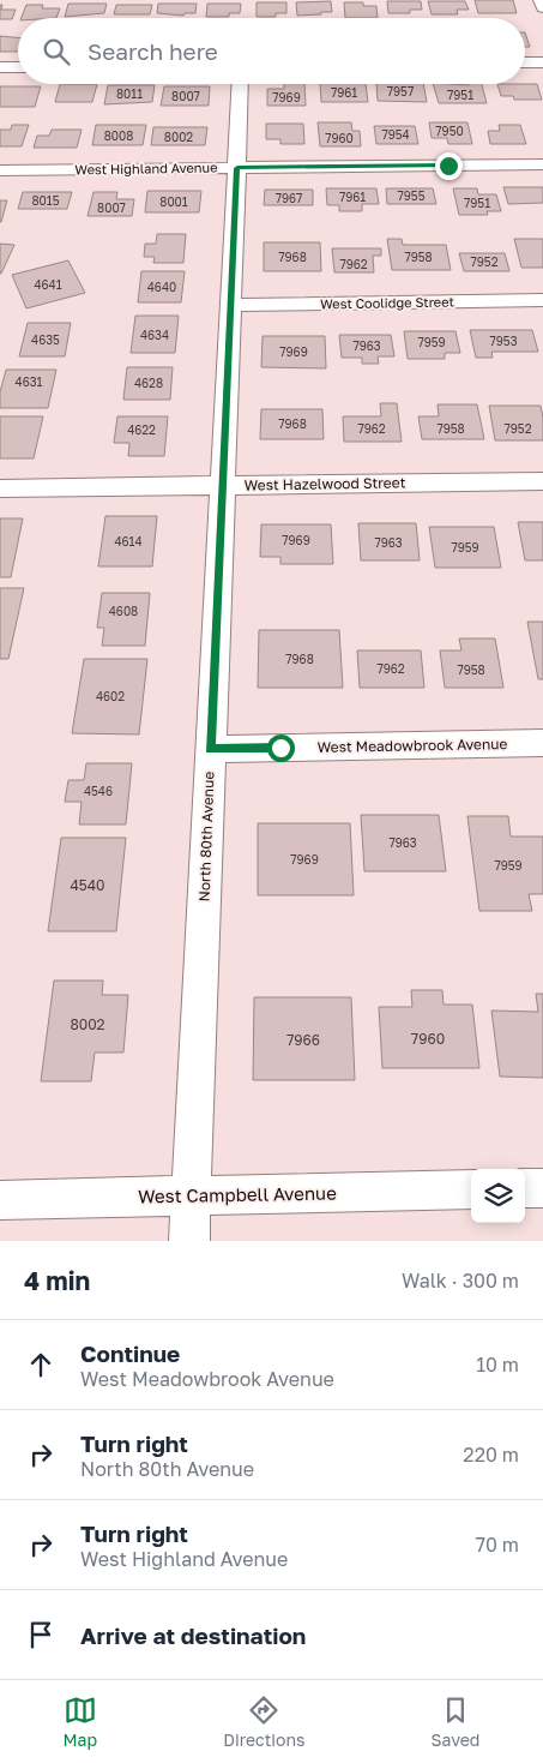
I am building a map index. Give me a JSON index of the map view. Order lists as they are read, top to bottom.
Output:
{
  "streets": {
    "street": [
      "West Highland Avenue",
      "West Coolidge Street",
      "West Hazelwood Street",
      "West Meadowbrook Avenue",
      "North 80th Avenue",
      "West Campbell Avenue"
    ]
  },
  "crossings": [
    ["West Highland Avenue", "North 80th Avenue"],
    ["West Coolidge Street", "North 80th Avenue"],
    ["West Hazelwood Street", "North 80th Avenue"],
    ["West Meadowbrook Avenue", "North 80th Avenue"],
    ["North 80th Avenue", "West Campbell Avenue"]
  ],
  "house_numbers": [
    "7957",
    "7961",
    "8011",
    "7951",
    "8007",
    "7969",
    "7950",
    "7954",
    "8008",
    "8002",
    "7960",
    "7955",
    "7961",
    "7967",
    "8015",
    "8001",
    "7951",
    "8007",
    "7968",
    "7958",
    "7952",
    "7962",
    "4641",
    "4640",
    "4634",
    "4635",
    "7953",
    "7959",
    "7963",
    "7969",
    "4631",
    "4628",
    "7968",
    "7962",
    "7958",
    "7952",
    "4622",
    "7969",
    "4614",
    "7963",
    "7959",
    "4608",
    "7968",
    "7962",
    "7958",
    "4602",
    "4546",
    "7963",
    "7969",
    "7959",
    "4540",
    "8002",
    "7960",
    "7966"
  ],
  "page": {
    "search": "Search here",
    "heading": ["4 min", "Walk · 300 m"],
    "list": [
      ["Continue", "West Meadowbrook Avenue", "10 m"],
      ["Turn right", "North 80th Avenue", "220 m"],
      ["Turn right", "West Highland Avenue", "70 m"],
      "Arrive at destination"
    ],
    "nav": ["Map", "Directions", "Saved"]
  }
}
